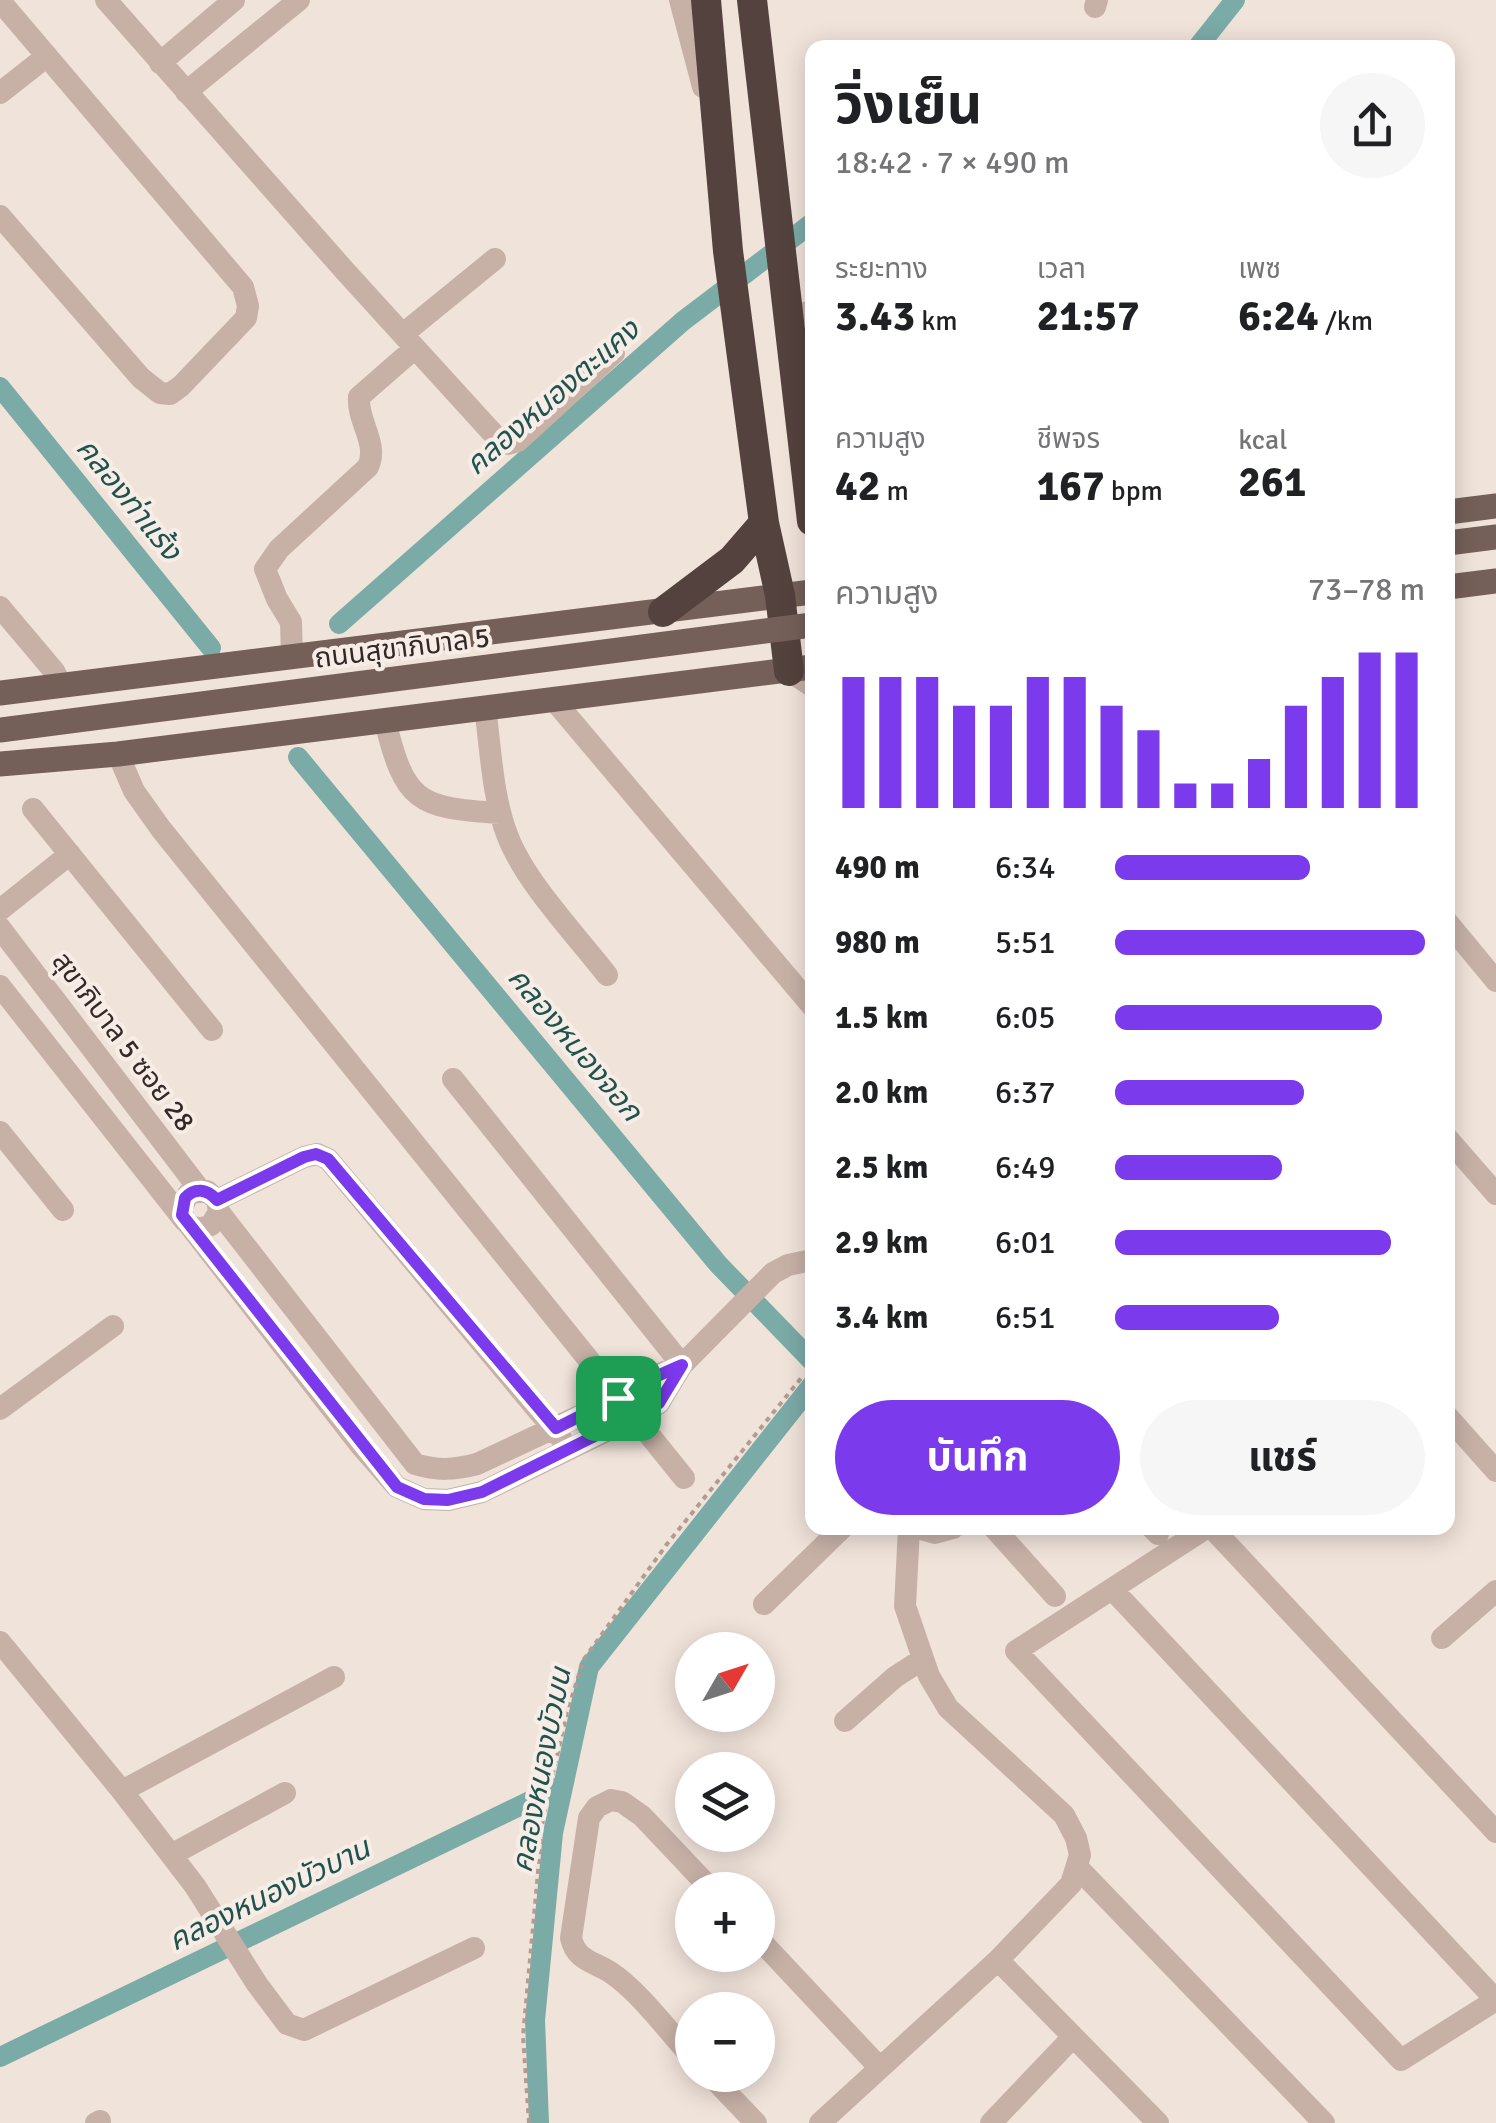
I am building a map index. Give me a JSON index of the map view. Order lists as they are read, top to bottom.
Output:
{
  "streets": {
    "main road": ["ถนนสุขาภิบาล 5"],
    "street": ["สุขาภิบาล 5 ซอย 28"]
  },
  "water": [
    "คลองหนองตะแคง",
    "คลองท่าแร้ง",
    "คลองหนองจอก",
    "คลองหนองบัวมน",
    "คลองหนองบัวบาน"
  ],
  "north": "top right",
  "page": {
    "heading": ["วิ่งเย็น", "18:42 · 7 × 490 m"],
    "stats": [
      ["ระยะทาง", "3.43 km"],
      ["เวลา", "21:57"],
      ["เพซ", "6:24 /km"],
      ["ความสูง", "42 m"],
      ["ชีพจร", "167 bpm"],
      ["kcal", "261"]
    ],
    "chart": ["ความสูง", "73–78 m"],
    "list": [
      {
        "name": "490 m",
        "note": "6:34"
      },
      {
        "name": "980 m",
        "note": "5:51"
      },
      {
        "name": "1.5 km",
        "note": "6:05"
      },
      {
        "name": "2.0 km",
        "note": "6:37"
      },
      {
        "name": "2.5 km",
        "note": "6:49"
      },
      {
        "name": "2.9 km",
        "note": "6:01"
      },
      {
        "name": "3.4 km",
        "note": "6:51"
      }
    ],
    "buttons": ["บันทึก", "แชร์"],
    "map_buttons": ["+", "−"]
  }
}
